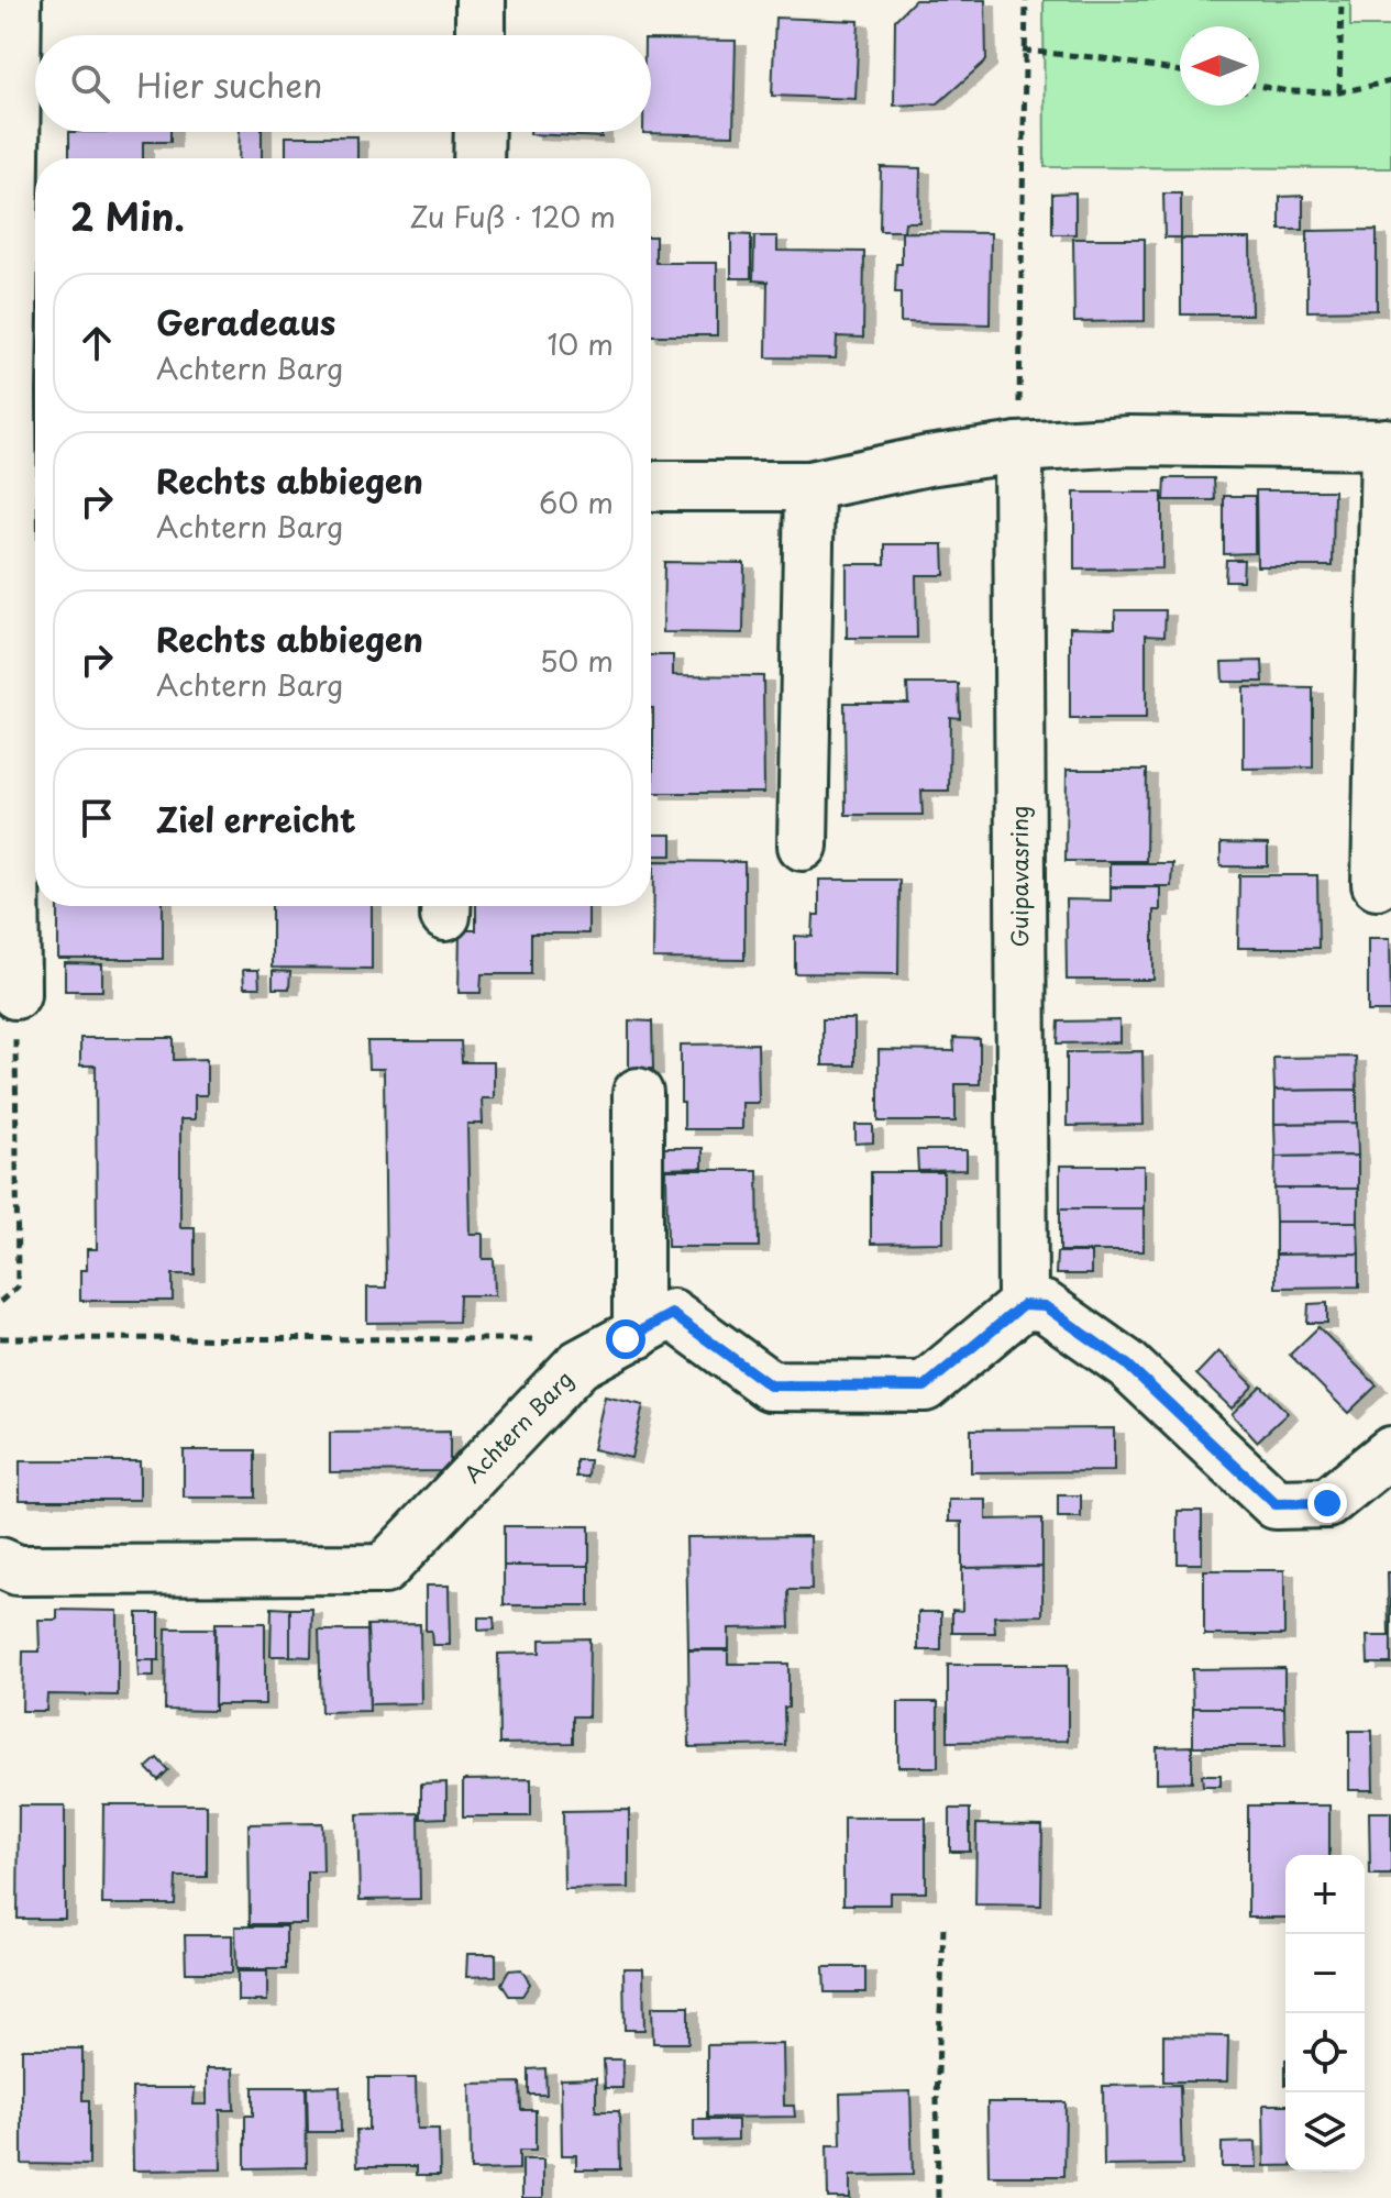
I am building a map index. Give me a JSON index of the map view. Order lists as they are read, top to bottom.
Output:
{
  "streets": {
    "street": ["Guipavasring", "Achtern Barg"]
  },
  "crossings": [
    ["Guipavasring", "Achtern Barg"]
  ],
  "north": "left",
  "page": {
    "search": "Hier suchen",
    "heading": ["2 Min.", "Zu Fuß · 120 m"],
    "list": [
      ["Geradeaus", "Achtern Barg", "10 m"],
      ["Rechts abbiegen", "Achtern Barg", "60 m"],
      ["Rechts abbiegen", "Achtern Barg", "50 m"],
      "Ziel erreicht"
    ],
    "map_buttons": ["+", "−"]
  }
}
